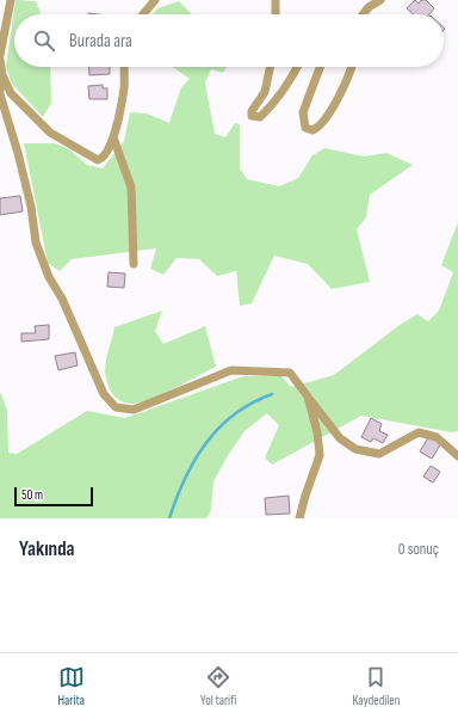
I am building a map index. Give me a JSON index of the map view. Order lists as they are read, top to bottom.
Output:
{
  "scale_bar": "50 m",
  "page": {
    "search": "Burada ara",
    "scale": "50 m",
    "heading": ["Yakında", "0 sonuç"],
    "nav": ["Harita", "Yol tarifi", "Kaydedilen"]
  }
}
